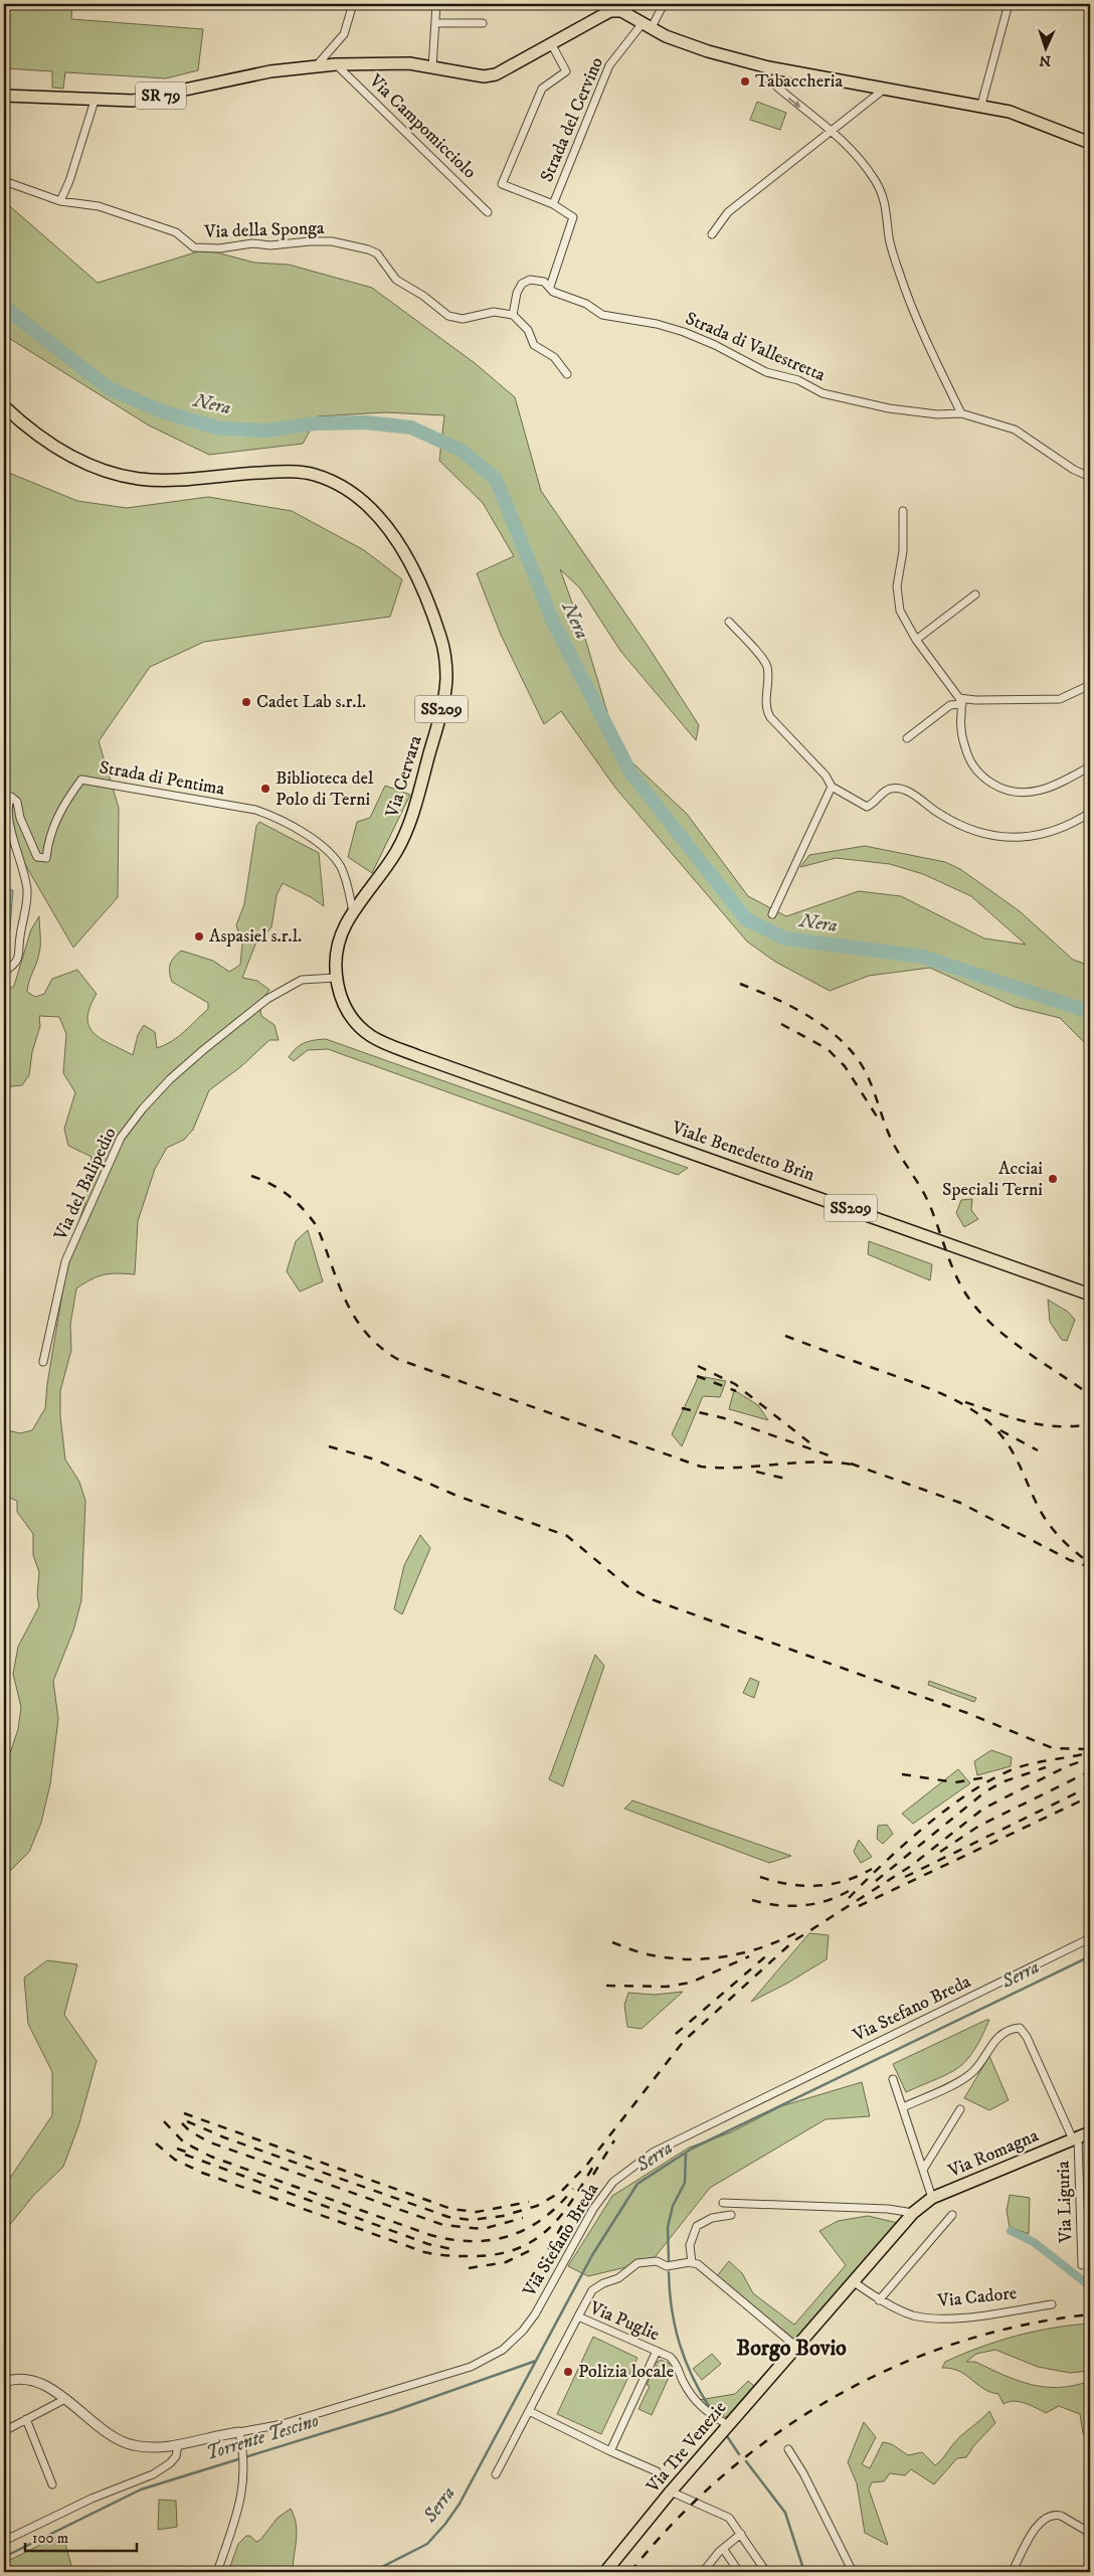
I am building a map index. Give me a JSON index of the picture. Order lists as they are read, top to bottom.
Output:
{
  "streets": {
    "main road": [
      "SR 79",
      "SS209",
      "Via Cervara",
      "Viale Benedetto Brin",
      "Via Romagna",
      "Via Tre Venezie"
    ],
    "street": [
      "Strada del Cervino",
      "Via Campomicciolo",
      "Via della Sponga",
      "Strada di Vallestretta",
      "Strada di Pentima",
      "Via del Balipedio",
      "Via Stefano Breda",
      "Via Liguria",
      "Via Cadore",
      "Via Puglie"
    ]
  },
  "crossings": [
    ["Strada del Cervino", "Strada di Vallestretta"],
    ["Via Cervara", "Strada di Pentima"],
    ["Via Cervara", "Viale Benedetto Brin"],
    ["Via Cervara", "Via del Balipedio"],
    ["Via Romagna", "Via Liguria"],
    ["Via Romagna", "Via Tre Venezie"],
    ["Via Cadore", "Via Tre Venezie"],
    ["Via Puglie", "Via Tre Venezie"]
  ],
  "districts": ["Borgo Bovio"],
  "water": ["Nera", "Serra", "Torrente Tescino"],
  "places": [
    "Tabaccheria",
    "Cadet Lab s.r.l.",
    "Biblioteca del Polo di Terni",
    "Aspasiel s.r.l.",
    "Acciai Speciali Terni",
    "Polizia locale"
  ],
  "scale_bar": "100 m",
  "north": "bottom"
}
